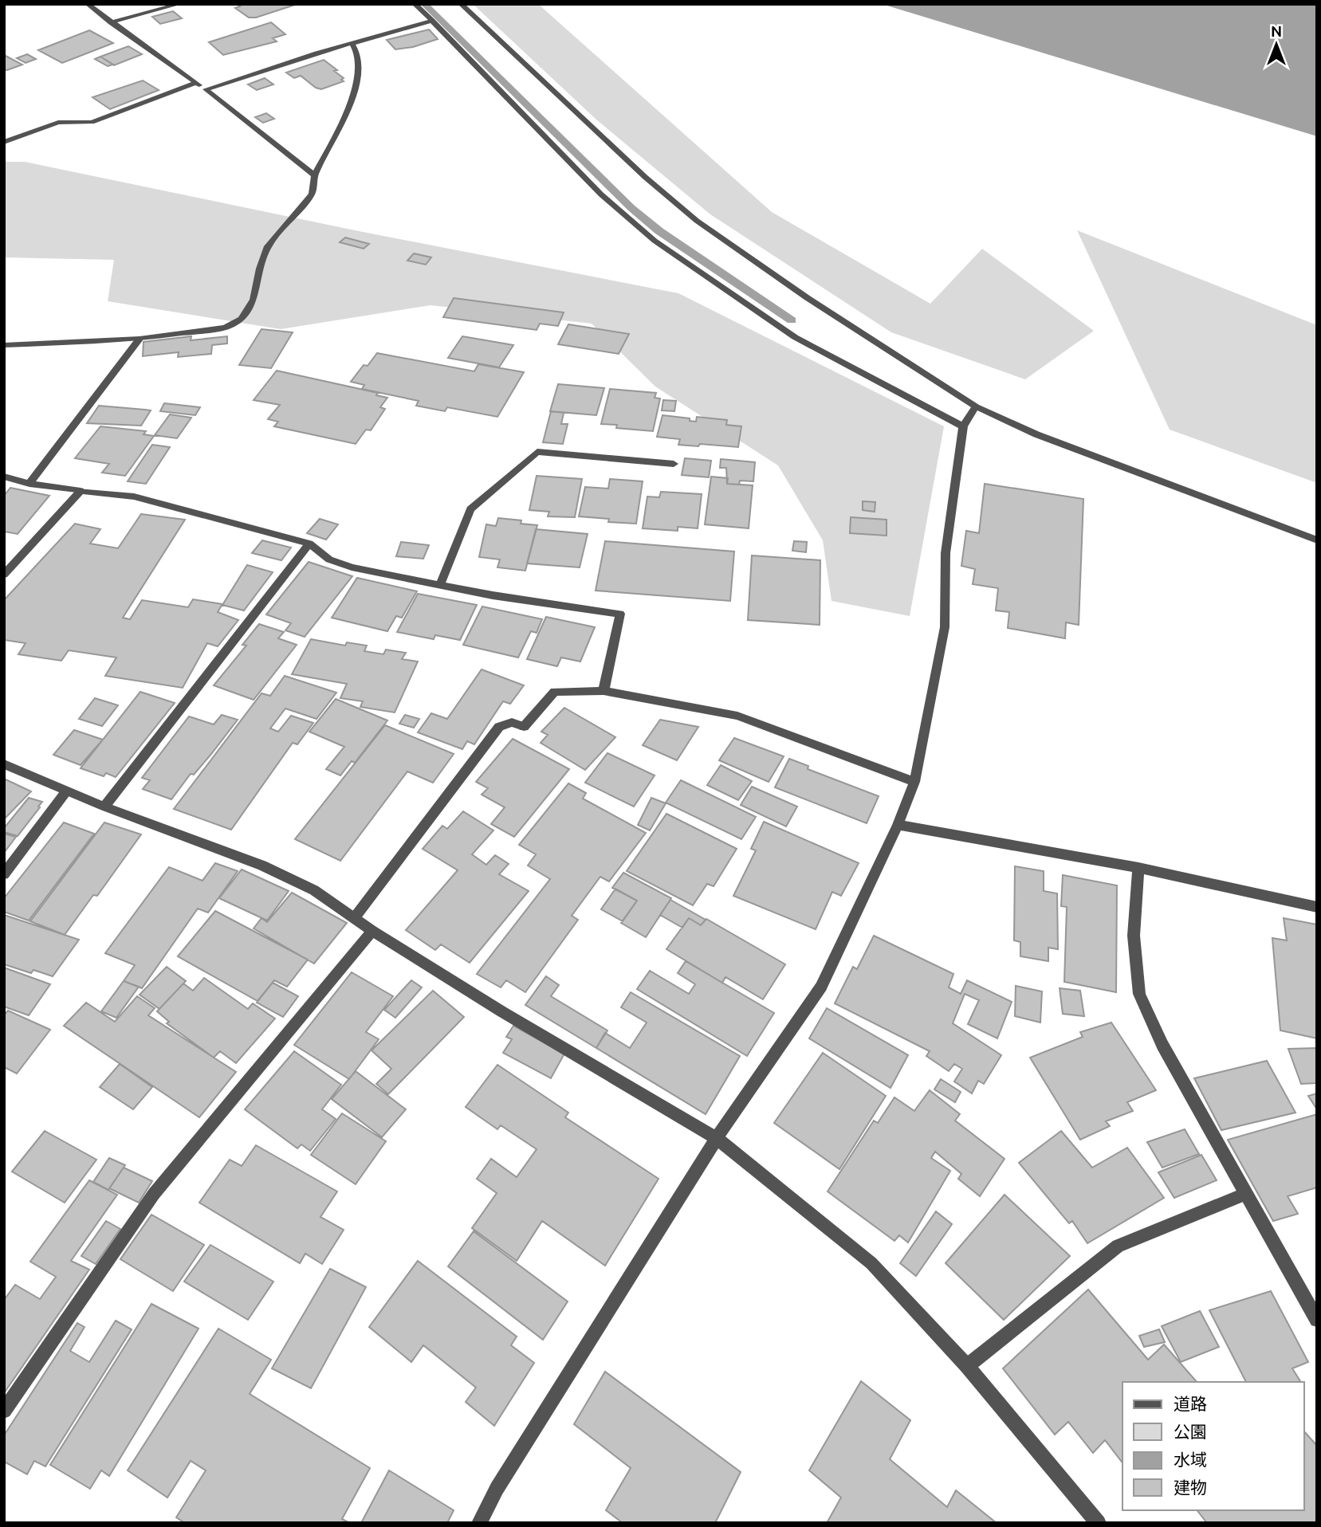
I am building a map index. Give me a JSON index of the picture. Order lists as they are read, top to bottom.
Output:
{
  "legend": [
    "道路",
    "公園",
    "水域",
    "建物"
  ],
  "north": "top"
}
